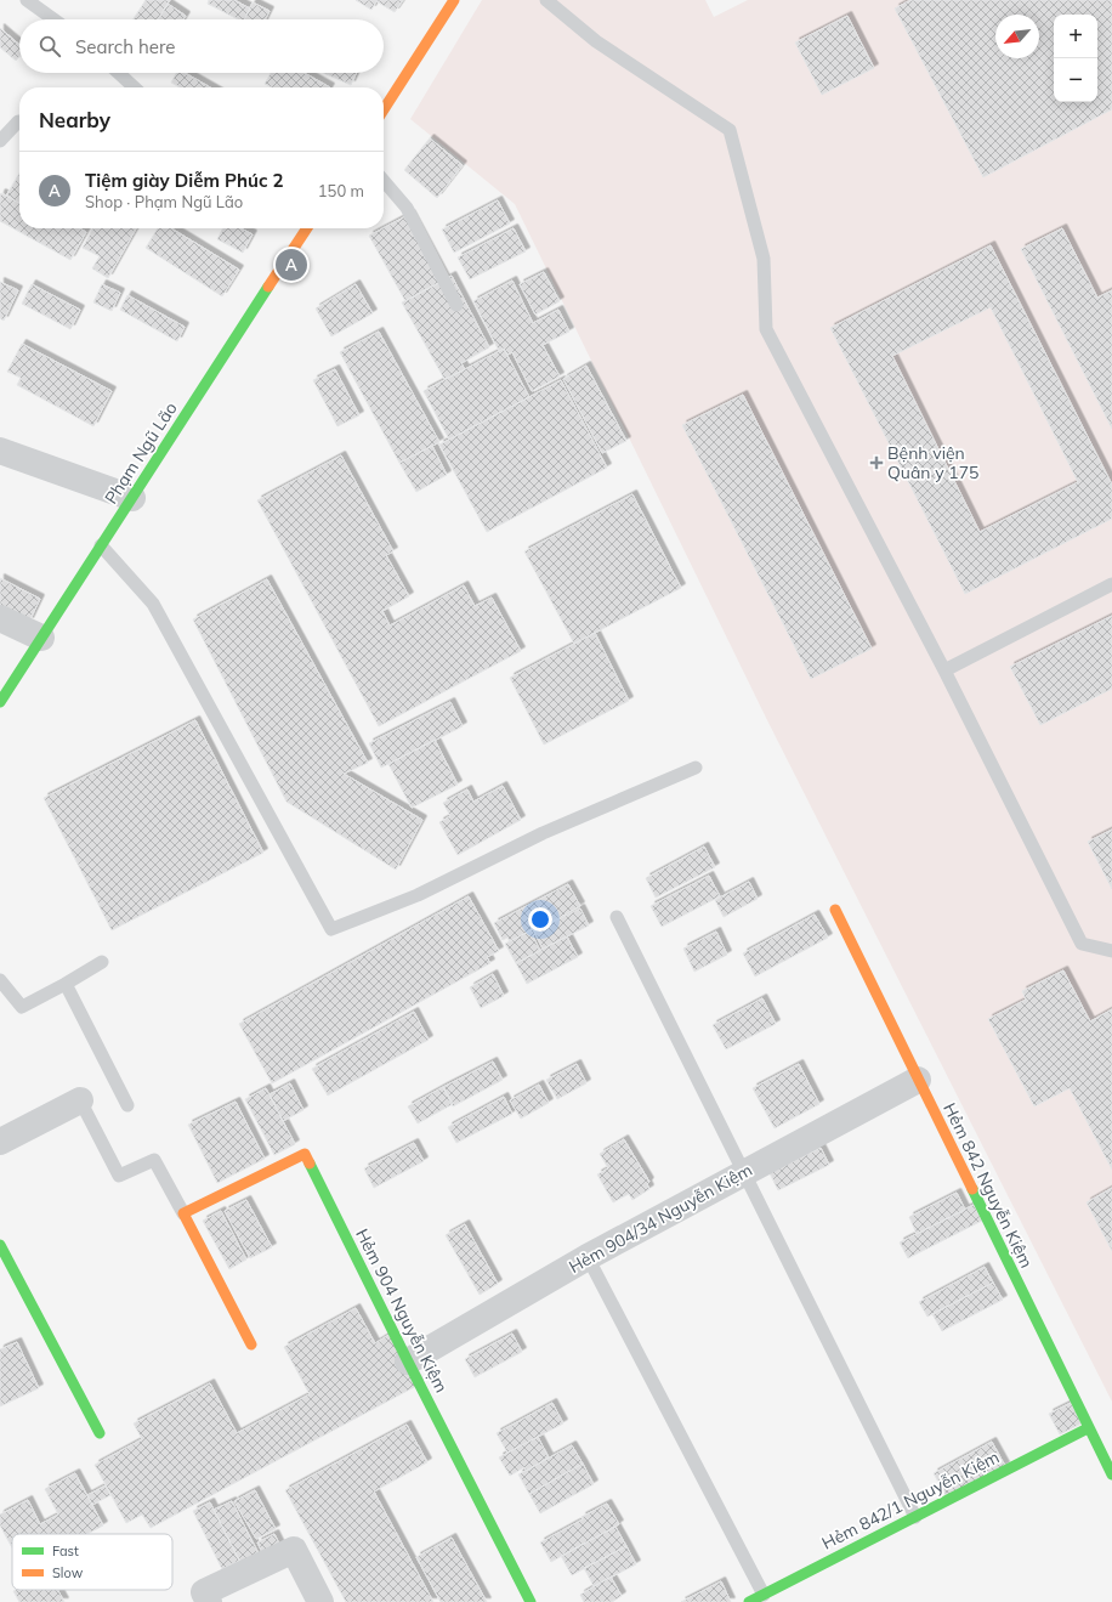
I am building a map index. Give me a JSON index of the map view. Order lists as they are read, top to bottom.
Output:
{
  "streets": {
    "street": [
      "Phạm Ngũ Lão",
      "Hẻm 842 Nguyễn Kiệm",
      "Hẻm 904/34 Nguyễn Kiệm",
      "Hẻm 904 Nguyễn Kiệm",
      "Hẻm 842/1 Nguyễn Kiệm"
    ]
  },
  "crossings": [
    ["Hẻm 842 Nguyễn Kiệm", "Hẻm 904/34 Nguyễn Kiệm"],
    ["Hẻm 842 Nguyễn Kiệm", "Hẻm 842/1 Nguyễn Kiệm"],
    ["Hẻm 904/34 Nguyễn Kiệm", "Hẻm 904 Nguyễn Kiệm"]
  ],
  "places": {
    "health": ["Bệnh viện Quân y 175"]
  },
  "legend": ["Fast", "Slow"],
  "north": "bottom left",
  "page": {
    "map_buttons": ["+", "−"],
    "search": "Search here",
    "heading": "Nearby",
    "list": [
      {
        "mark": "A",
        "name": "Tiệm giày Diễm Phúc 2",
        "note": "Shop · Phạm Ngũ Lão",
        "value": "150 m"
      }
    ],
    "pins": "A"
  }
}
